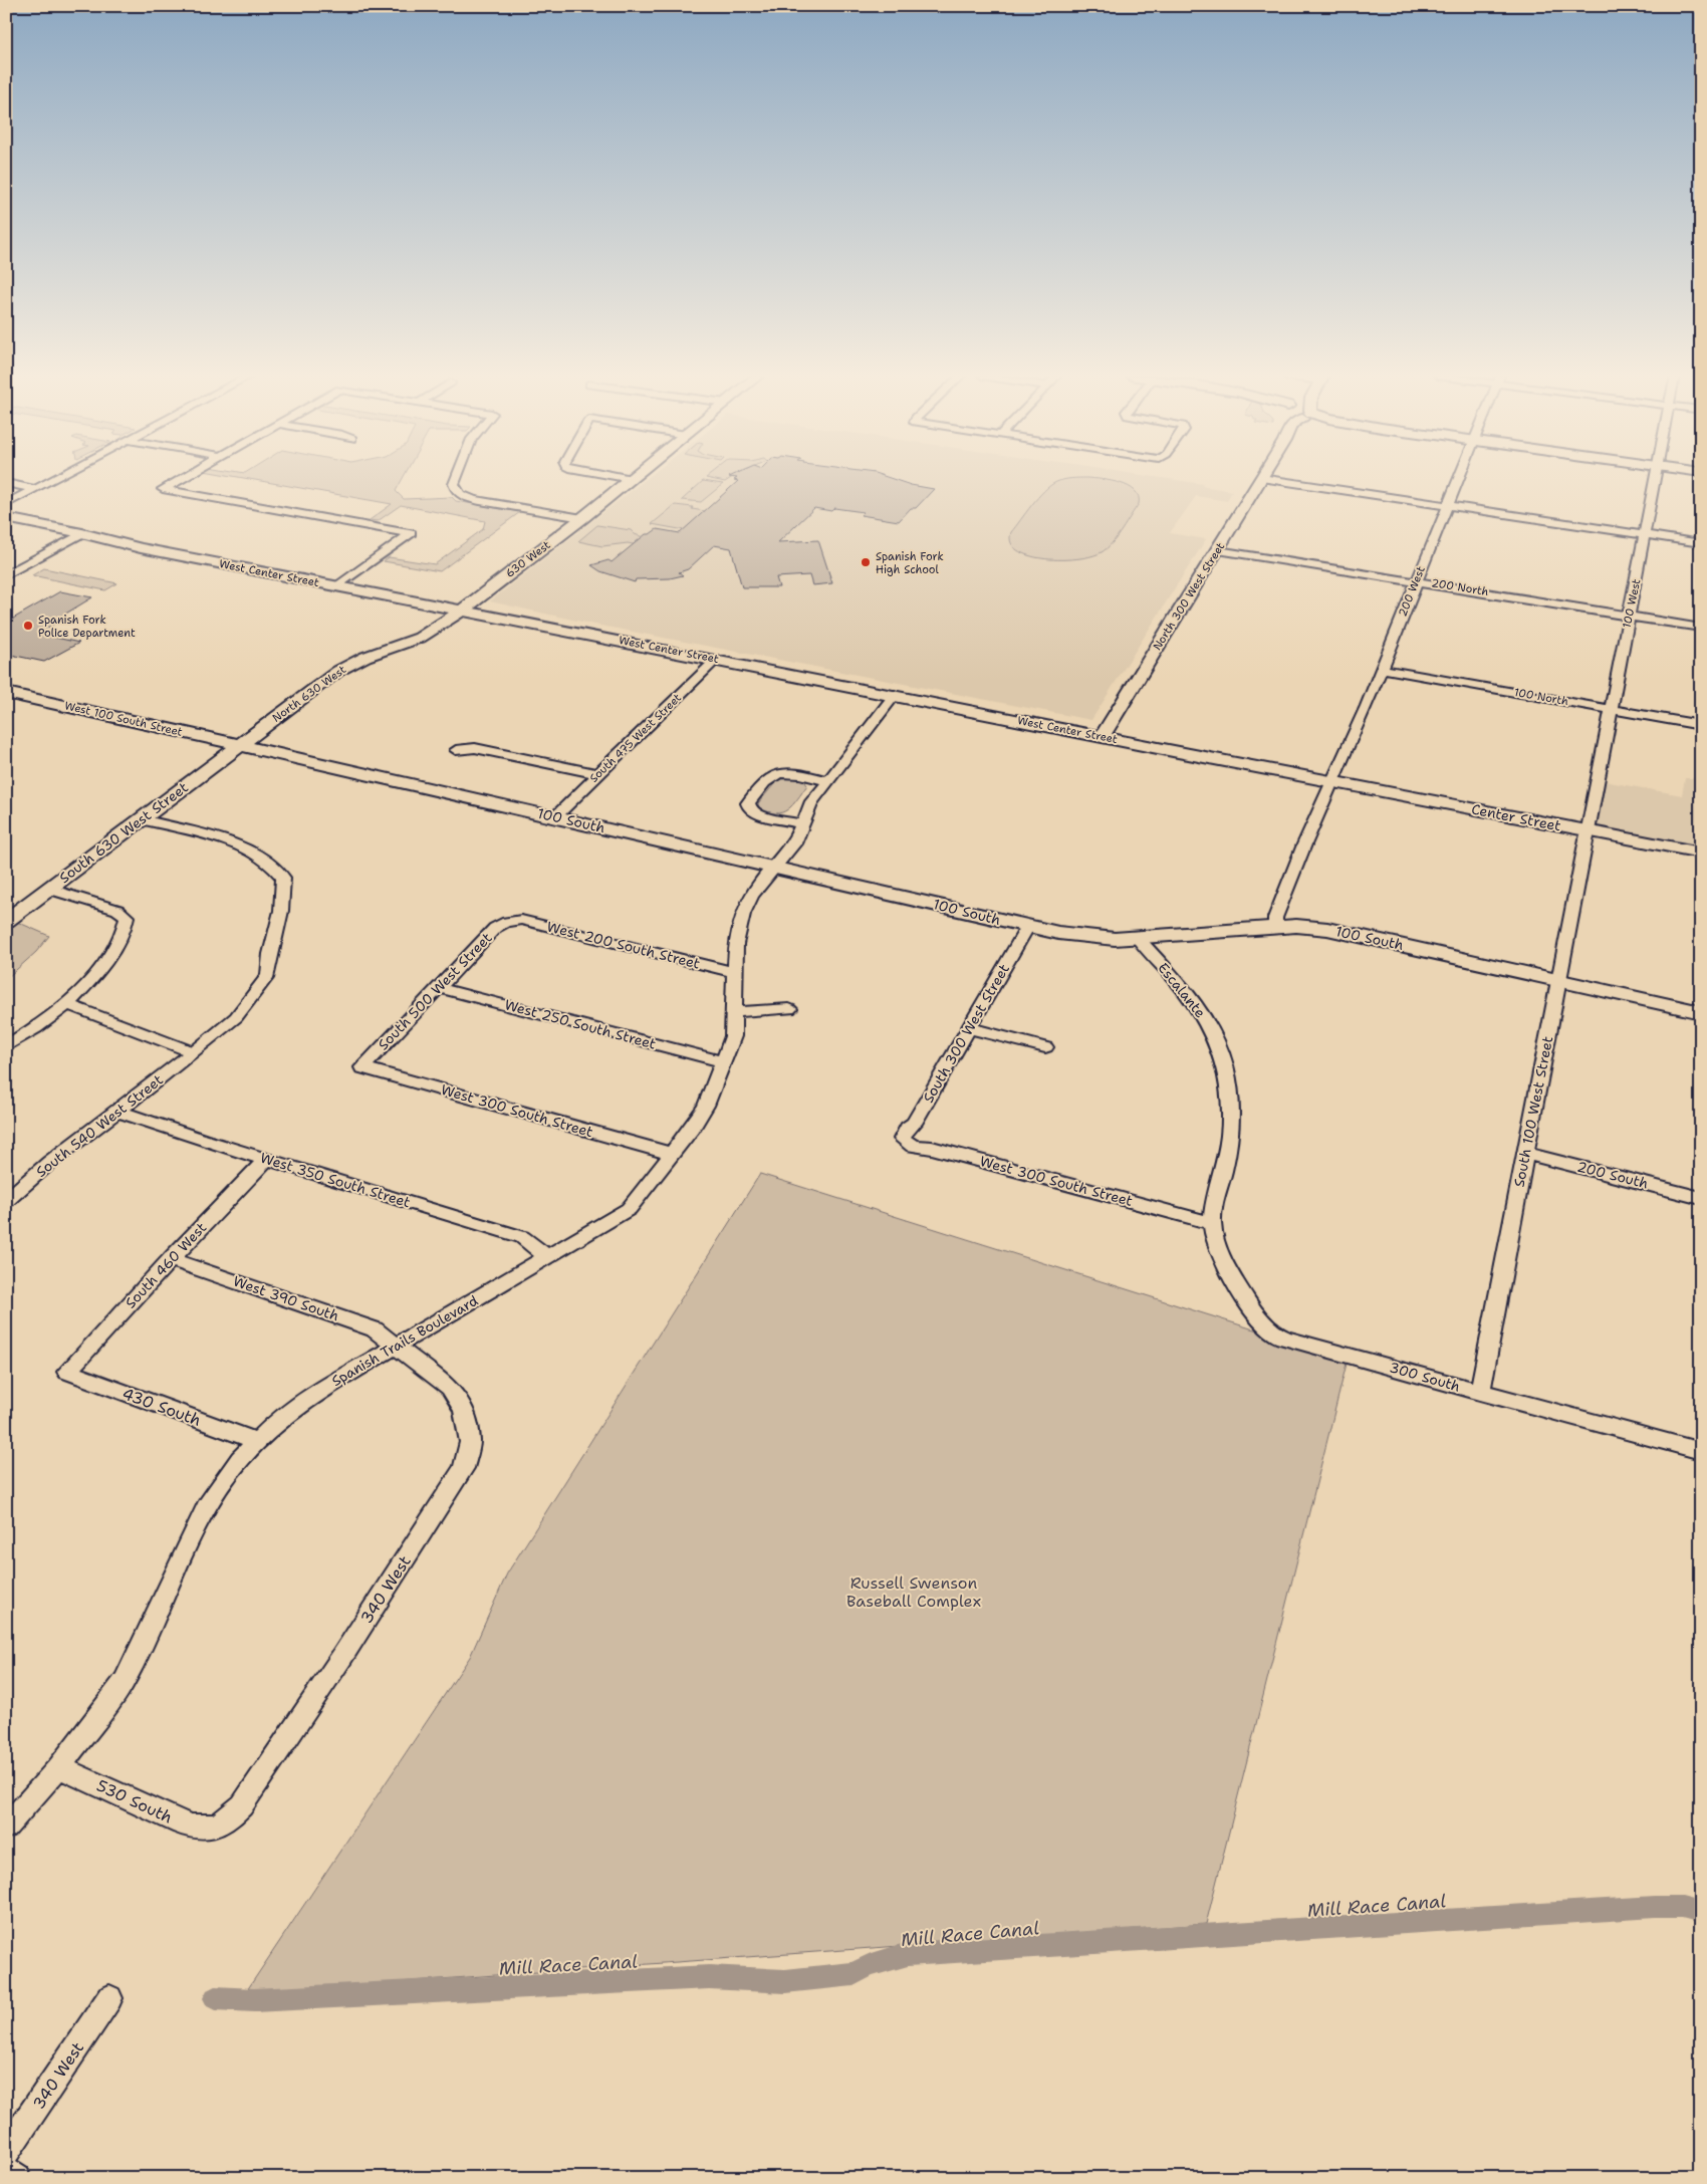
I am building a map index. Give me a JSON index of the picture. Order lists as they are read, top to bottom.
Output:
{
  "streets": {
    "street": [
      "630 West",
      "West Center Street",
      "200 North",
      "200 West",
      "North 300 West Street",
      "100 West",
      "North 630 West",
      "100 North",
      "West 100 South Street",
      "South 475 West Street",
      "Center Street",
      "100 South",
      "South 630 West Street",
      "West 200 South Street",
      "Escalante",
      "South 500 West Street",
      "West 250 South Street",
      "South 300 West Street",
      "West 300 South Street",
      "South 100 West Street",
      "South 540 West Street",
      "200 South",
      "West 350 South Street",
      "South 460 West",
      "West 390 South",
      "Spanish Trails Boulevard",
      "300 South",
      "430 South",
      "340 West",
      "530 South"
    ]
  },
  "crossings": [
    ["630 West", "West Center Street"],
    ["630 West", "North 630 West"],
    ["West Center Street", "200 West"],
    ["West Center Street", "North 300 West Street"],
    ["West Center Street", "North 630 West"],
    ["West Center Street", "South 475 West Street"],
    ["West Center Street", "Center Street"],
    ["West Center Street", "Spanish Trails Boulevard"],
    ["200 North", "200 West"],
    ["200 North", "North 300 West Street"],
    ["200 North", "100 West"],
    ["200 West", "100 North"],
    ["200 West", "Center Street"],
    ["200 West", "100 South"],
    ["100 West", "100 North"],
    ["100 West", "Center Street"],
    ["100 West", "South 100 West Street"],
    ["North 630 West", "West 100 South Street"],
    ["North 630 West", "100 South"],
    ["North 630 West", "South 630 West Street"],
    ["West 100 South Street", "100 South"],
    ["West 100 South Street", "South 630 West Street"],
    ["South 475 West Street", "100 South"],
    ["Center Street", "South 100 West Street"],
    ["100 South", "South 630 West Street"],
    ["100 South", "Escalante"],
    ["100 South", "South 300 West Street"],
    ["100 South", "South 100 West Street"],
    ["100 South", "Spanish Trails Boulevard"],
    ["South 630 West Street", "South 540 West Street"],
    ["West 200 South Street", "South 500 West Street"],
    ["West 200 South Street", "Spanish Trails Boulevard"],
    ["Escalante", "West 300 South Street"],
    ["Escalante", "300 South"],
    ["South 500 West Street", "West 250 South Street"],
    ["South 500 West Street", "West 300 South Street"],
    ["West 250 South Street", "Spanish Trails Boulevard"],
    ["South 300 West Street", "West 300 South Street"],
    ["West 300 South Street", "Spanish Trails Boulevard"],
    ["West 300 South Street", "300 South"],
    ["South 100 West Street", "200 South"],
    ["South 100 West Street", "300 South"],
    ["South 540 West Street", "West 350 South Street"],
    ["West 350 South Street", "South 460 West"],
    ["West 350 South Street", "Spanish Trails Boulevard"],
    ["South 460 West", "West 390 South"],
    ["South 460 West", "430 South"],
    ["West 390 South", "Spanish Trails Boulevard"],
    ["West 390 South", "340 West"],
    ["Spanish Trails Boulevard", "430 South"],
    ["Spanish Trails Boulevard", "340 West"],
    ["Spanish Trails Boulevard", "530 South"],
    ["340 West", "530 South"]
  ],
  "water": ["Mill Race Canal"],
  "parks": ["Russell Swenson Baseball Complex"],
  "places": ["Spanish Fork High School", "Spanish Fork Police Department"]
}
